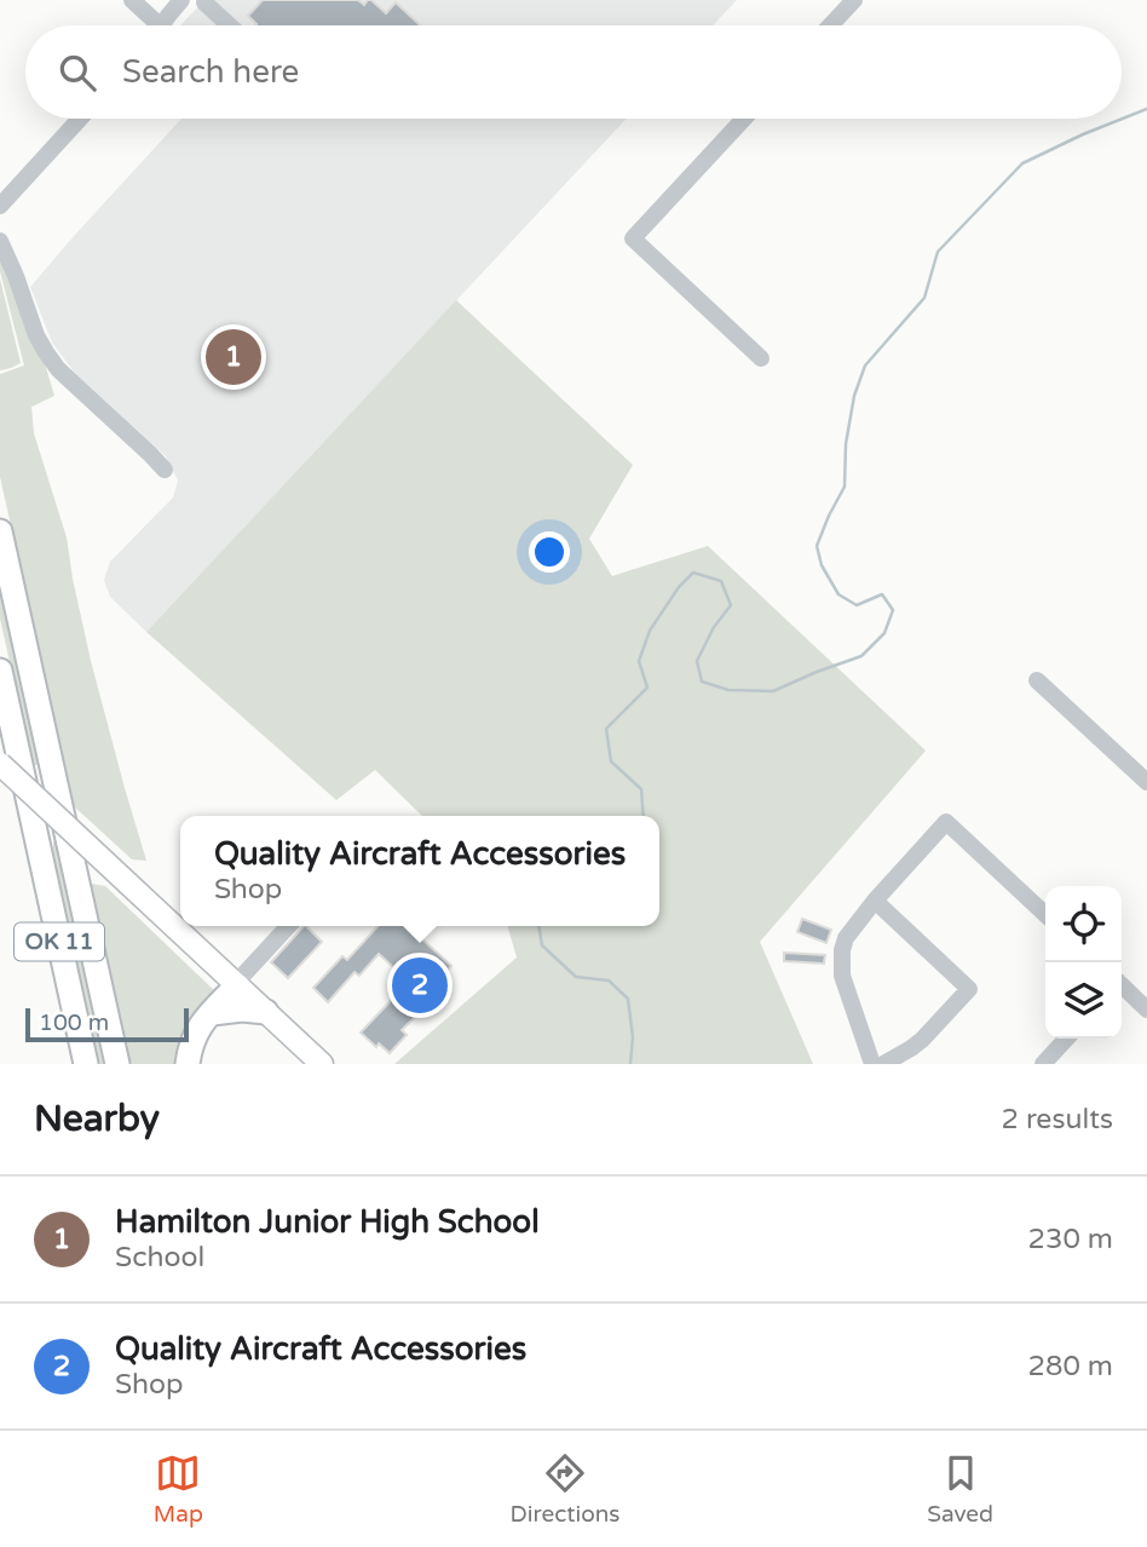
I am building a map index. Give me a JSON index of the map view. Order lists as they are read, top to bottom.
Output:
{
  "streets": {
    "highway": ["OK 11"]
  },
  "scale_bar": "100 m",
  "page": {
    "search": "Search here",
    "pins": ["1", "2"],
    "popup": ["Quality Aircraft Accessories", "Shop"],
    "scale": "100 m",
    "heading": ["Nearby", "2 results"],
    "list": [
      {
        "mark": "1",
        "name": "Hamilton Junior High School",
        "note": "School",
        "value": "230 m"
      },
      {
        "mark": "2",
        "name": "Quality Aircraft Accessories",
        "note": "Shop",
        "value": "280 m"
      }
    ],
    "nav": ["Map", "Directions", "Saved"]
  }
}
